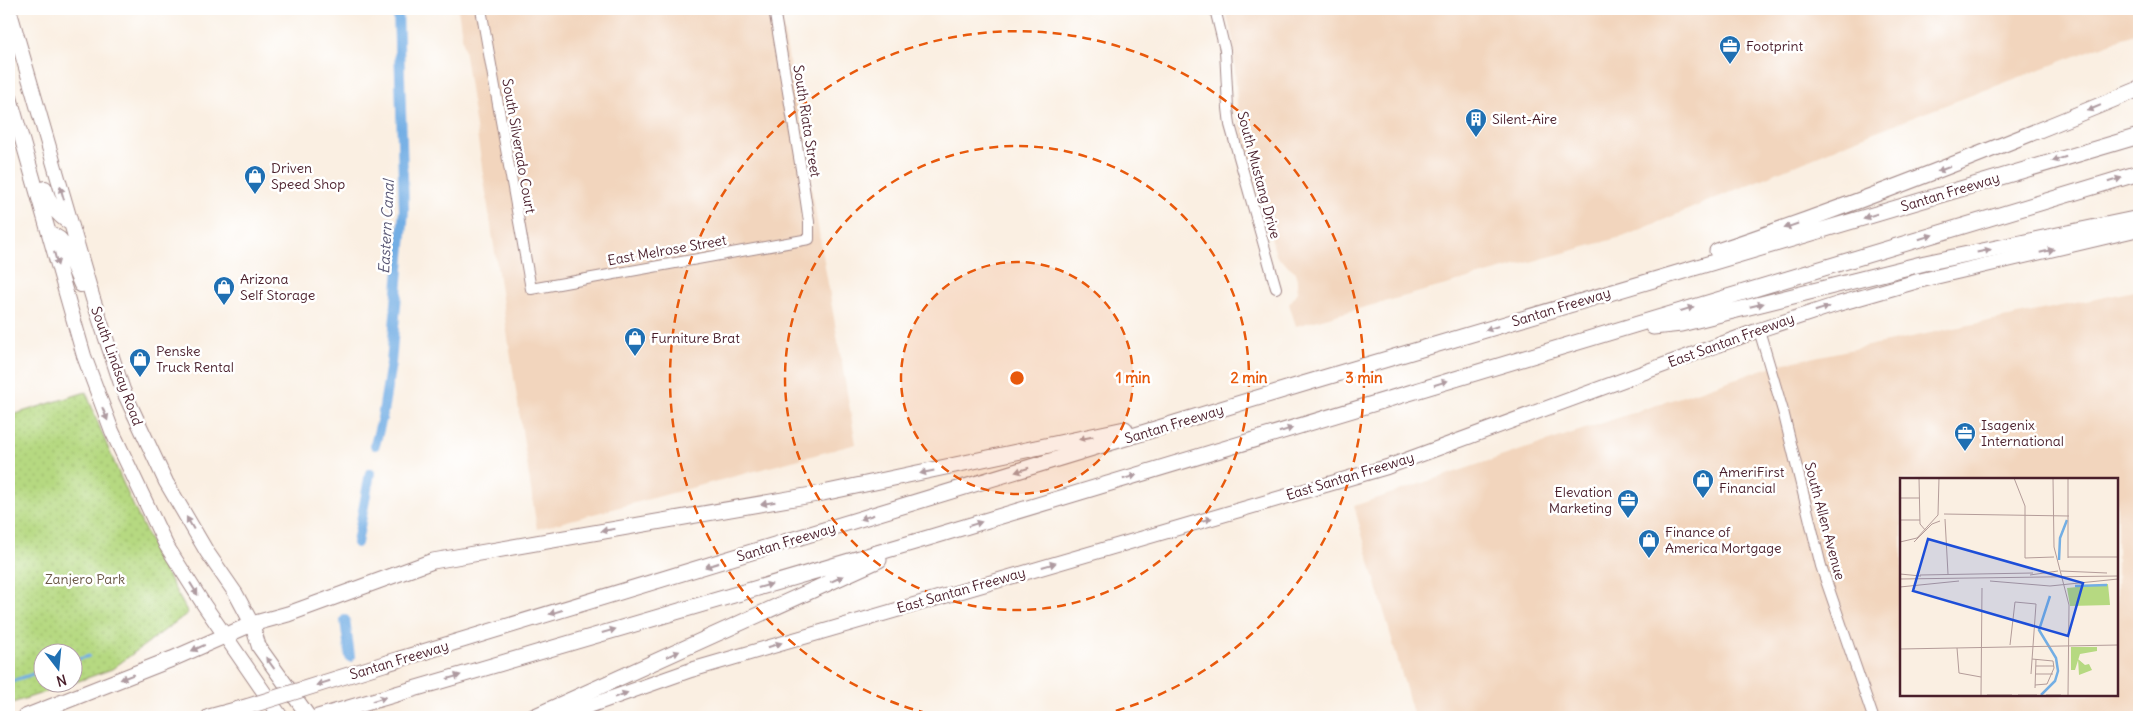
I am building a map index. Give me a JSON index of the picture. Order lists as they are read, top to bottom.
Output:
{
  "streets": {
    "highway": ["Santan Freeway"],
    "main road": ["East Santan Freeway", "South Lindsay Road"],
    "street": [
      "South Riata Street",
      "South Silverado Court",
      "South Mustang Drive",
      "East Melrose Street",
      "South Allen Avenue"
    ]
  },
  "crossings": [
    ["South Riata Street", "East Melrose Street"],
    ["South Silverado Court", "East Melrose Street"],
    ["East Santan Freeway", "South Allen Avenue"]
  ],
  "one_way": ["East Santan Freeway"],
  "water": ["Eastern Canal"],
  "parks": ["Zanjero Park"],
  "places": {
    "office": ["Footprint", "Isagenix International", "Elevation Marketing"],
    "building": ["Silent-Aire"],
    "shop": [
      "Driven Speed Shop",
      "Arizona Self Storage",
      "Furniture Brat",
      "Penske Truck Rental",
      "AmeriFirst Financial",
      "Finance of America Mortgage"
    ]
  },
  "north": "bottom",
  "rings": ["1 min", "2 min", "3 min"]
}
